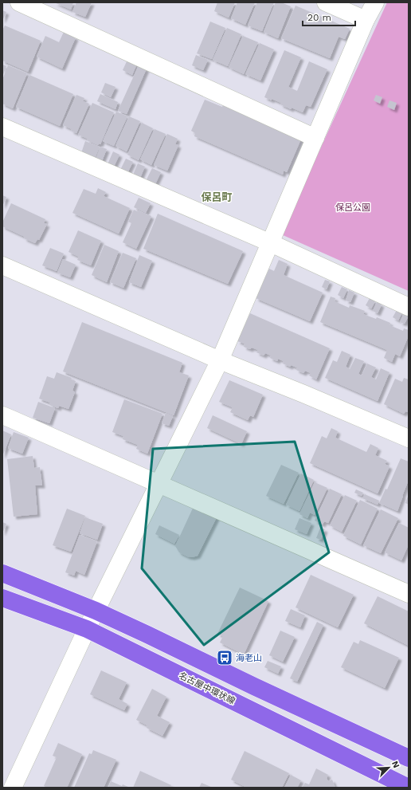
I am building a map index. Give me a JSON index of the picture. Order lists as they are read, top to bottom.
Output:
{
  "streets": {
    "main road": ["名古屋中環状線"]
  },
  "districts": ["保呂町"],
  "parks": ["保呂公園"],
  "places": {
    "bus stop": ["海老山"]
  },
  "scale_bar": "20 m",
  "north": "top right"
}
